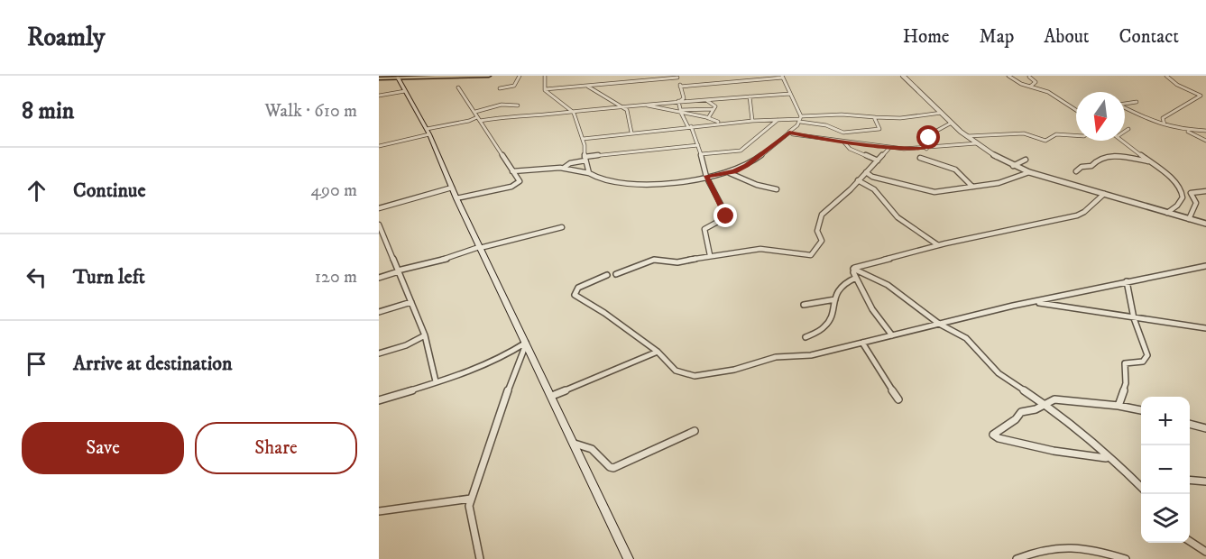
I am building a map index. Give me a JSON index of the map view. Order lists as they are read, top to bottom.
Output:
{
  "north": "bottom",
  "page": {
    "header": "Roamly",
    "nav": [
      "Home",
      "Map",
      "About",
      "Contact"
    ],
    "heading": ["8 min", "Walk · 610 m"],
    "list": [
      ["Continue", "490 m"],
      ["Turn left", "120 m"],
      "Arrive at destination"
    ],
    "map_buttons": ["+", "−"],
    "buttons": ["Save", "Share"]
  }
}
